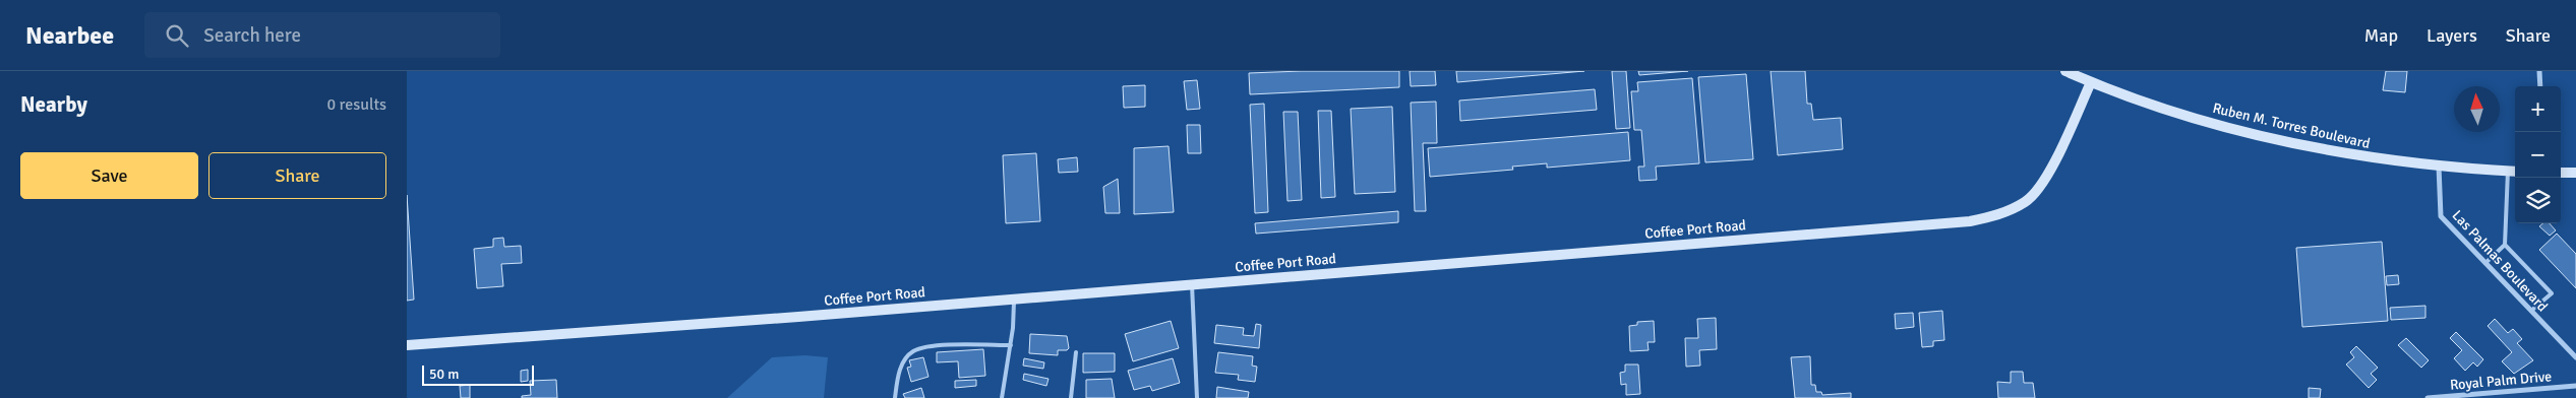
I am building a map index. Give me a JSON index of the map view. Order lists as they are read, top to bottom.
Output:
{
  "streets": {
    "street": [
      "Ruben M. Torres Boulevard",
      "Coffee Port Road",
      "Las Palmas Boulevard",
      "Royal Palm Drive"
    ]
  },
  "crossings": [
    ["Ruben M. Torres Boulevard", "Coffee Port Road"],
    ["Ruben M. Torres Boulevard", "Las Palmas Boulevard"]
  ],
  "scale_bar": "50 m",
  "north": "top",
  "page": {
    "header": "Nearbee",
    "search": "Search here",
    "nav": ["Map", "Layers", "Share"],
    "heading": ["Nearby", "0 results"],
    "map_buttons": ["+", "−"],
    "buttons": ["Save", "Share"],
    "scale": "50 m"
  }
}
